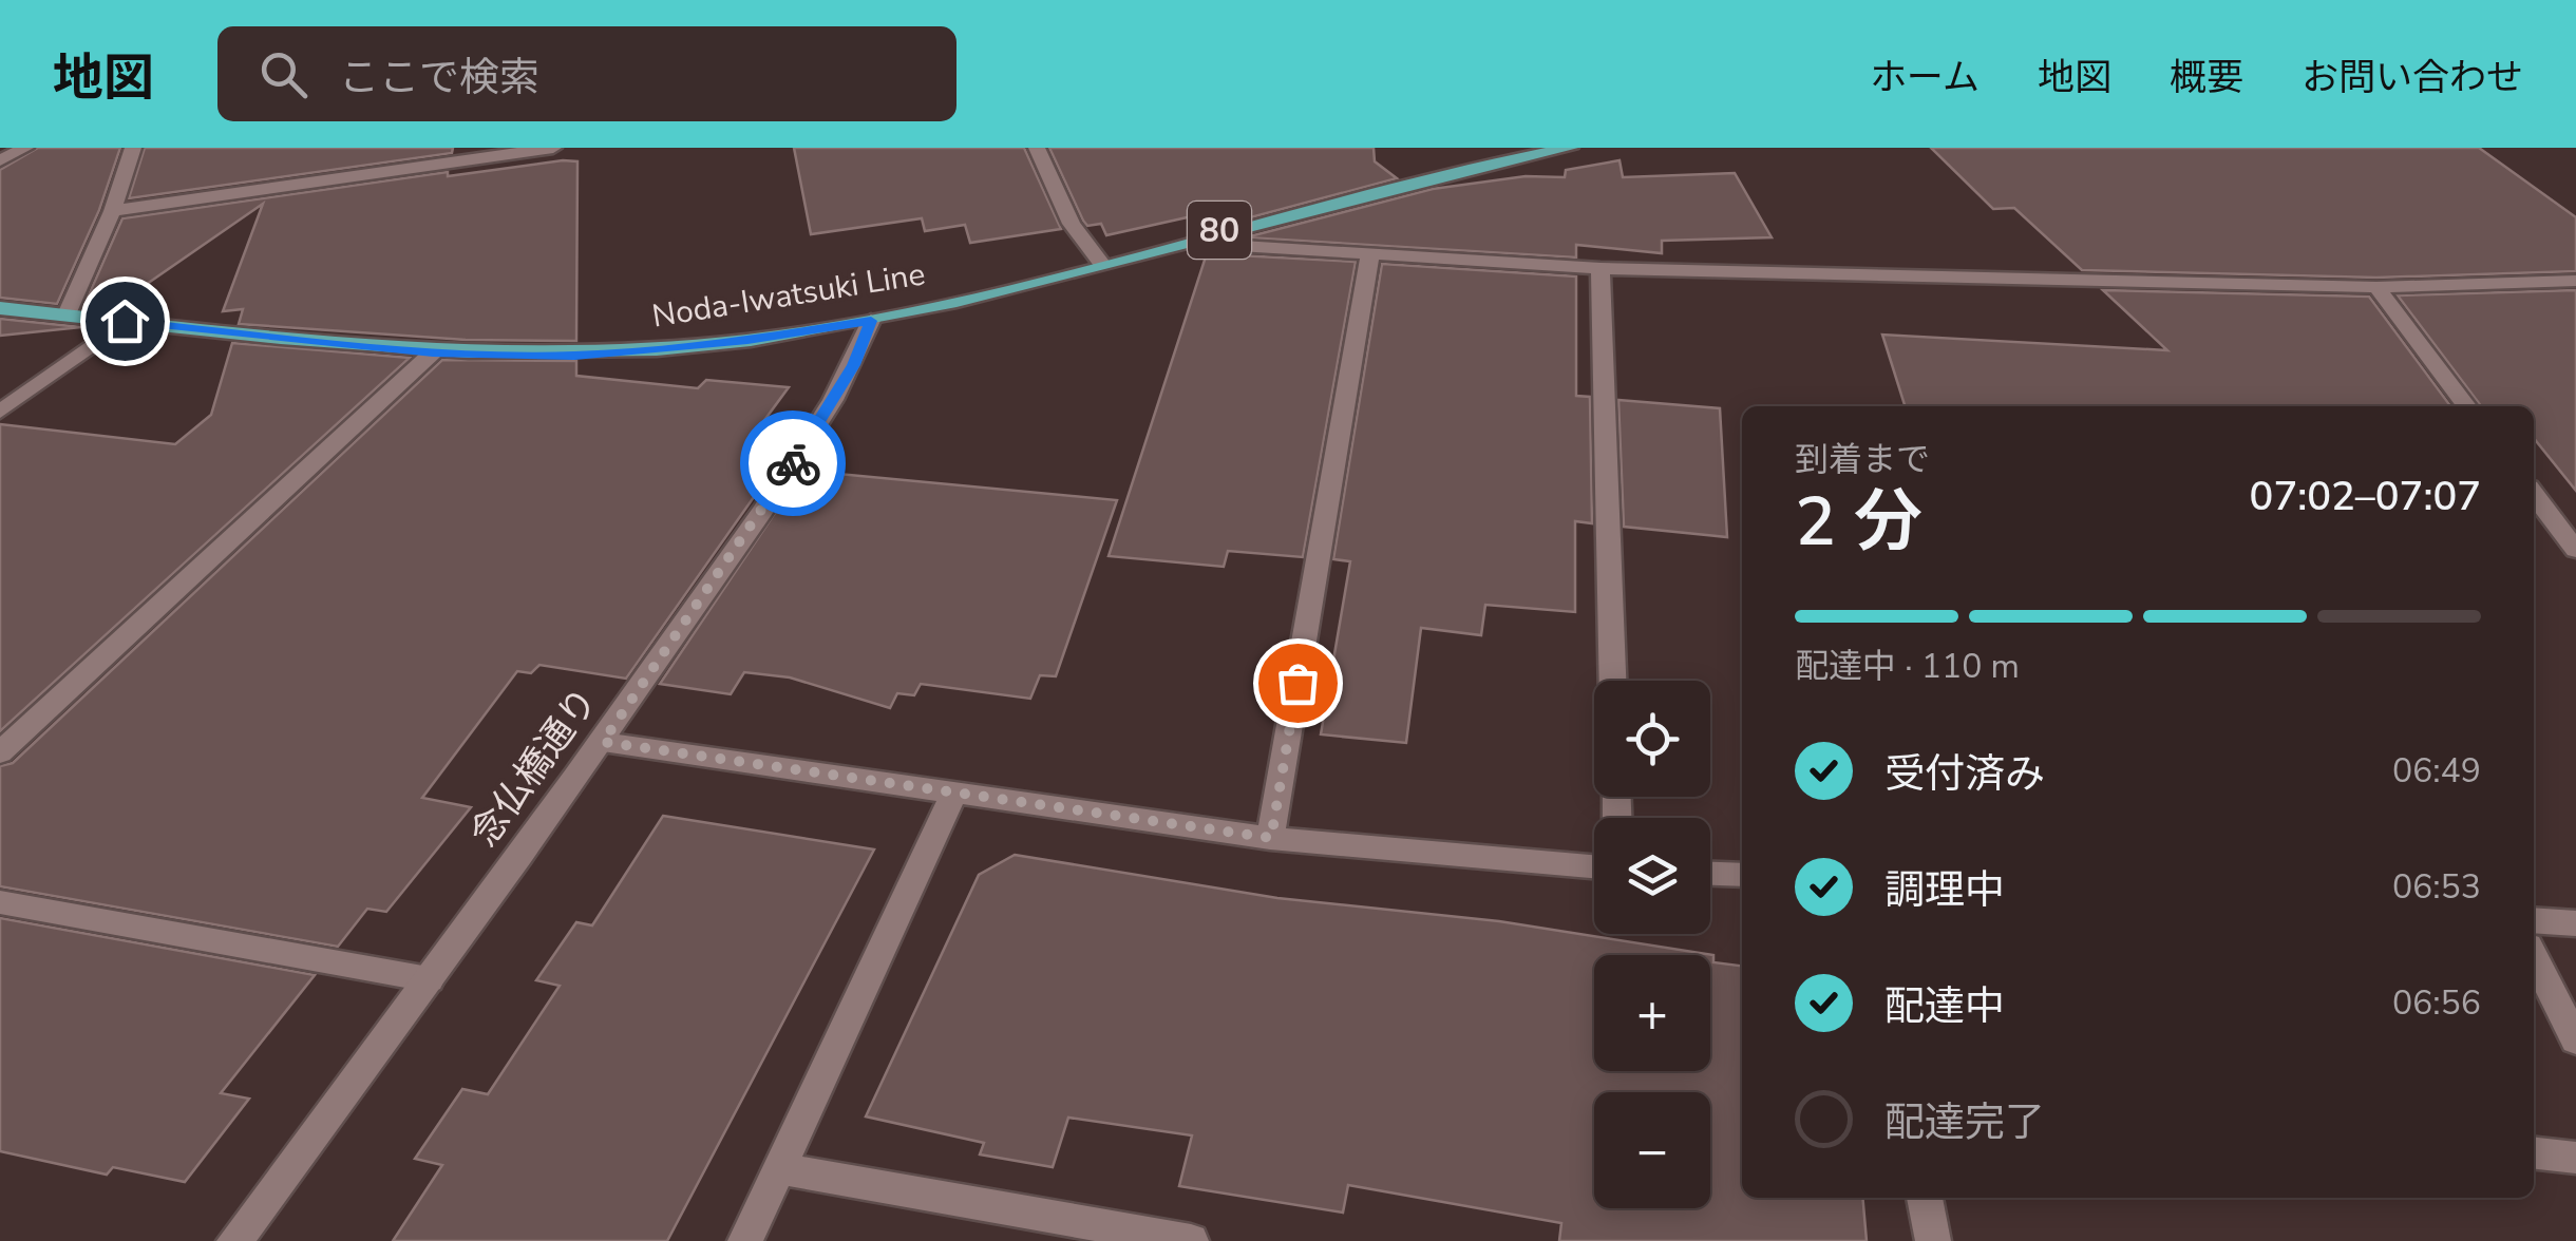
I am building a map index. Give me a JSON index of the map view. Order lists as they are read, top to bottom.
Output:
{
  "streets": {
    "main road": ["80", "Noda-Iwatsuki Line"],
    "street": ["念仏橋通り"]
  },
  "crossings": [
    ["Noda-Iwatsuki Line", "念仏橋通り"]
  ],
  "page": {
    "header": "地図",
    "search": "ここで検索",
    "nav": [
      "ホーム",
      "地図",
      "概要",
      "お問い合わせ"
    ],
    "heading": ["2 分", "到着まで", "07:02–07:07"],
    "bar": "配達中 · 110 m",
    "map_buttons": ["+", "−"],
    "list": [
      ["受付済み", "06:49"],
      ["調理中", "06:53"],
      ["配達中", "06:56"],
      "配達完了"
    ]
  }
}
